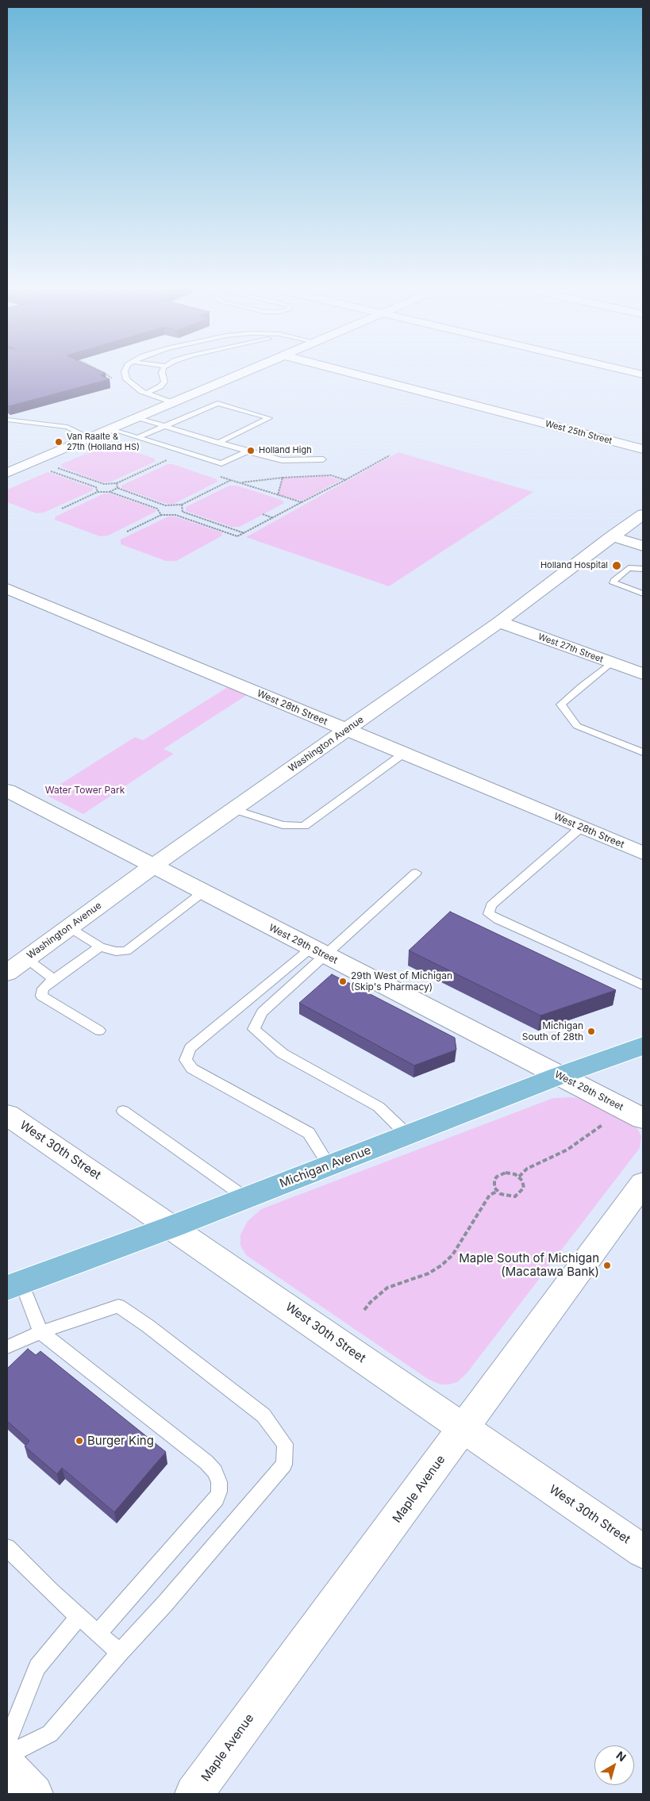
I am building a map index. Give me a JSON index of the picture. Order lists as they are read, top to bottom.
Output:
{
  "streets": {
    "main road": ["Michigan Avenue"],
    "street": [
      "West 25th Street",
      "West 27th Street",
      "West 28th Street",
      "Washington Avenue",
      "West 29th Street",
      "West 30th Street",
      "Maple Avenue"
    ]
  },
  "crossings": [
    ["West 27th Street", "Washington Avenue"],
    ["West 28th Street", "Washington Avenue"],
    ["Washington Avenue", "West 29th Street"],
    ["West 29th Street", "Michigan Avenue"],
    ["West 30th Street", "Michigan Avenue"],
    ["West 30th Street", "Maple Avenue"]
  ],
  "parks": ["Water Tower Park"],
  "places": [
    "Van Raalte & 27th (Holland HS)",
    "Holland High",
    "Holland Hospital",
    "29th West of Michigan (Skip's Pharmacy)",
    "Michigan South of 28th",
    "Maple South of Michigan (Macatawa Bank)",
    "Burger King"
  ],
  "north": "top right"
}
